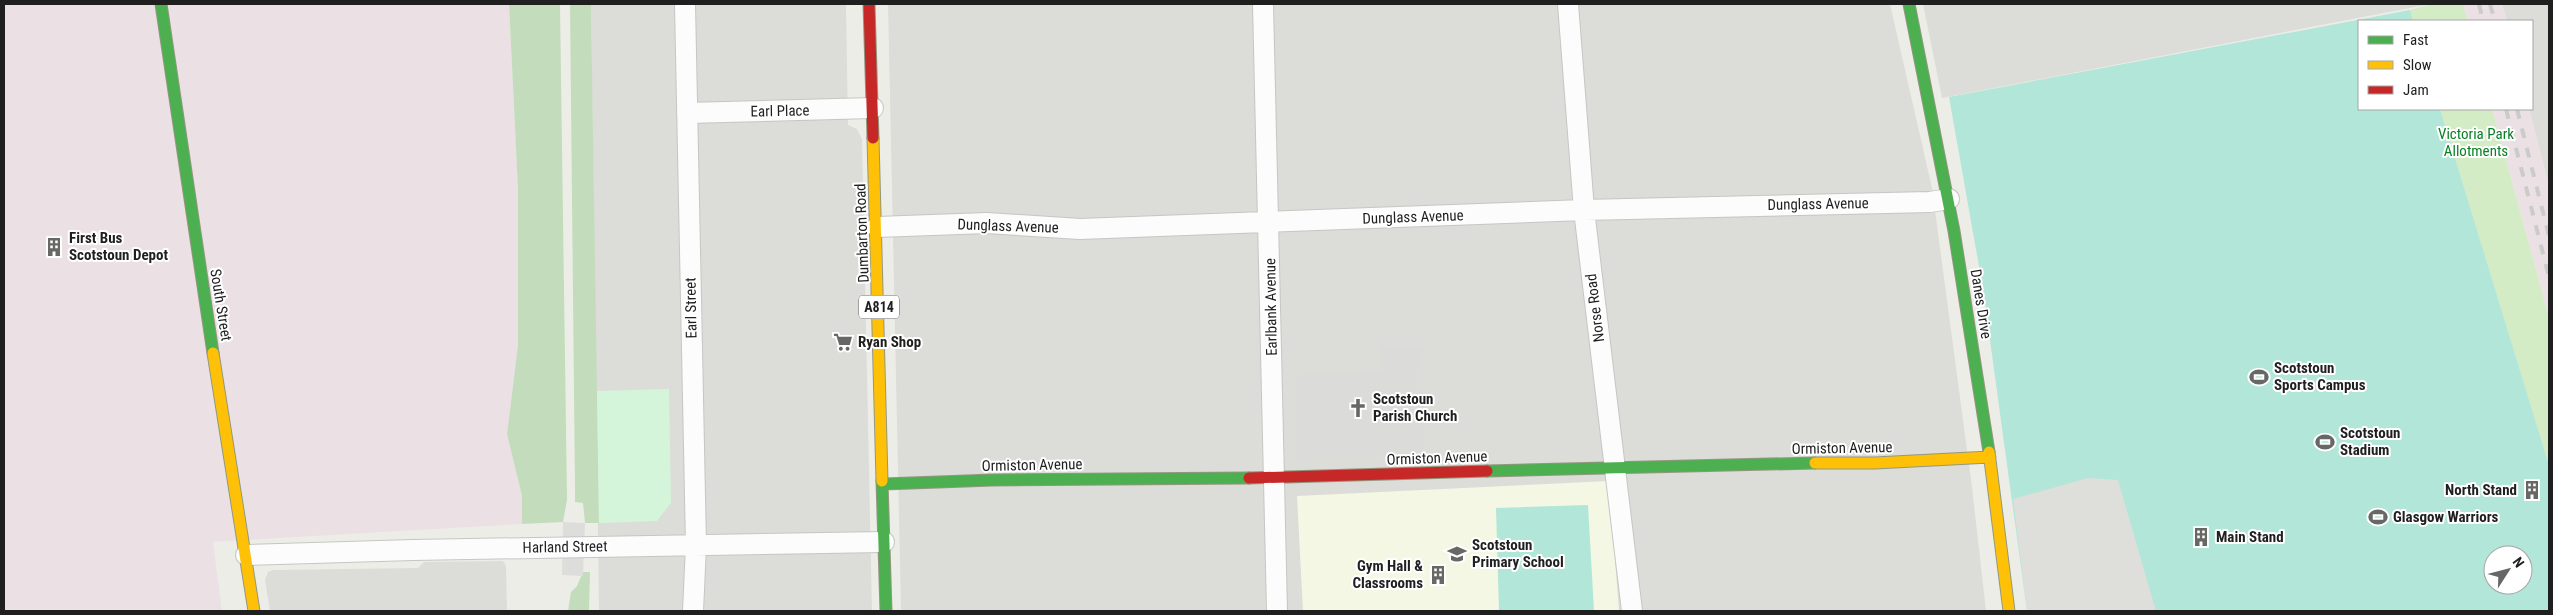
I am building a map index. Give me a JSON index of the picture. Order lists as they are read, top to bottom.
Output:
{
  "streets": {
    "street": [
      "Earl Place",
      "Dunglass Avenue",
      "Dumbarton Road",
      "Danes Drive",
      "South Street",
      "A814",
      "Earlbank Avenue",
      "Earl Street",
      "Norse Road",
      "Ormiston Avenue",
      "Harland Street"
    ]
  },
  "crossings": [
    ["Earl Place", "Dumbarton Road"],
    ["Earl Place", "Earl Street"],
    ["Dunglass Avenue", "Dumbarton Road"],
    ["Dunglass Avenue", "Danes Drive"],
    ["Dunglass Avenue", "Earlbank Avenue"],
    ["Dunglass Avenue", "Norse Road"],
    ["Dumbarton Road", "Ormiston Avenue"],
    ["Dumbarton Road", "Harland Street"],
    ["Danes Drive", "Ormiston Avenue"],
    ["South Street", "Harland Street"],
    ["Earlbank Avenue", "Ormiston Avenue"],
    ["Earl Street", "Harland Street"],
    ["Norse Road", "Ormiston Avenue"]
  ],
  "parks": ["Victoria Park Allotments"],
  "places": {
    "building": [
      "First Bus Scotstoun Depot",
      "North Stand",
      "Main Stand",
      "Gym Hall & Classrooms"
    ],
    "supermarket": ["Ryan Shop"],
    "sports": ["Scotstoun Sports Campus", "Scotstoun Stadium", "Glasgow Warriors"],
    "church": ["Scotstoun Parish Church"],
    "school or university": ["Scotstoun Primary School"]
  },
  "legend": ["Fast", "Slow", "Jam"],
  "north": "top right"
}
